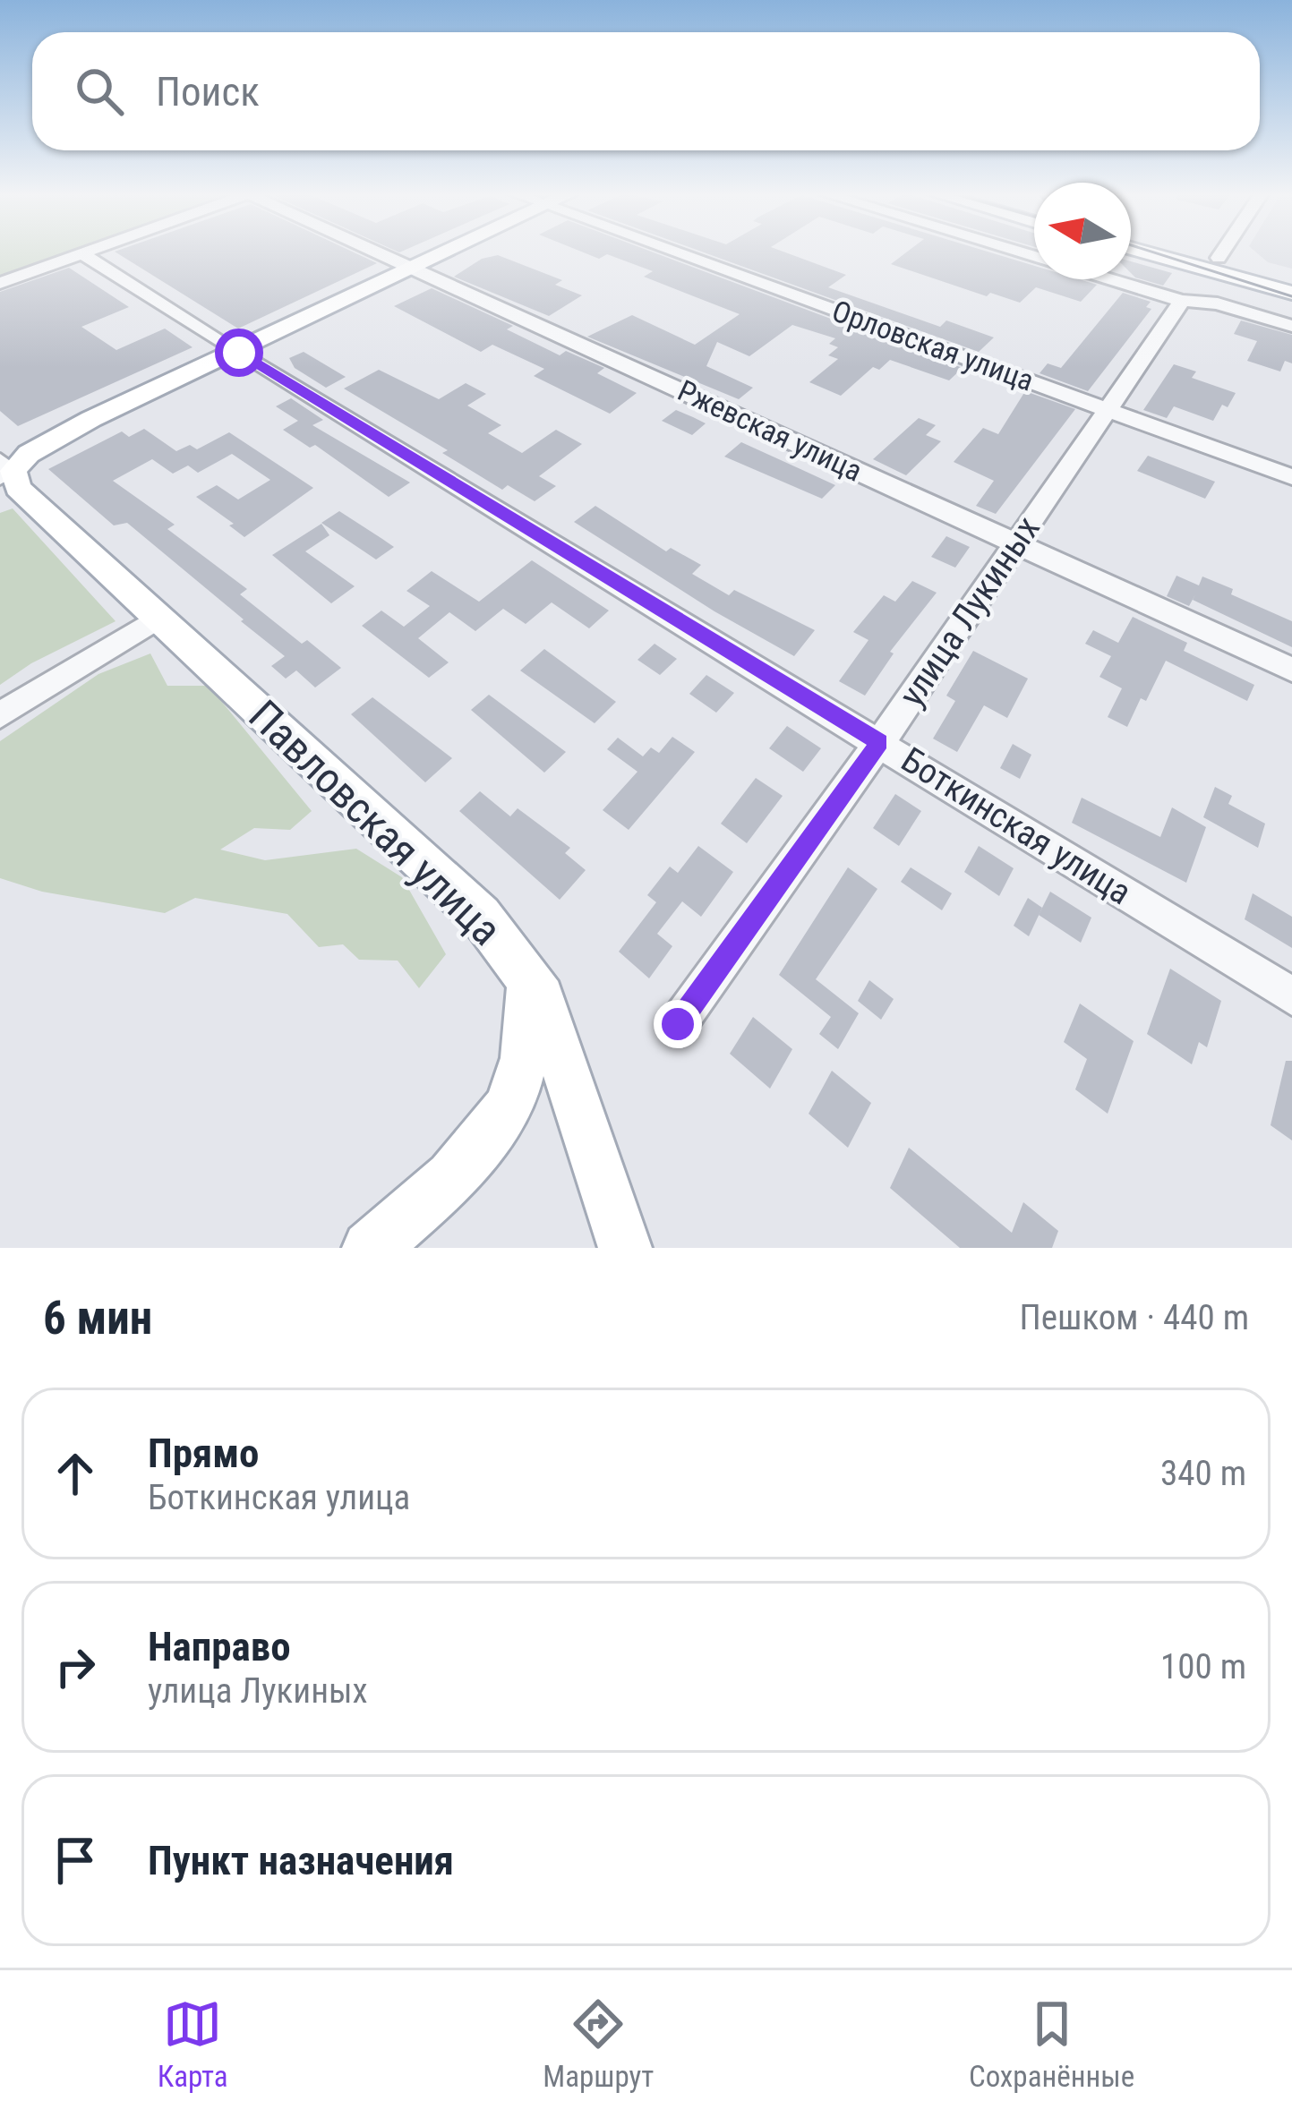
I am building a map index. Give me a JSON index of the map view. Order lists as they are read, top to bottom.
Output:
{
  "streets": {
    "main road": ["Павловская улица"],
    "street": [
      "Орловская улица",
      "Ржевская улица",
      "улица Лукиных",
      "Боткинская улица"
    ]
  },
  "crossings": [
    ["Орловская улица", "улица Лукиных"],
    ["Ржевская улица", "улица Лукиных"],
    ["Ржевская улица", "Павловская улица"],
    ["улица Лукиных", "Боткинская улица"],
    ["Павловская улица", "Боткинская улица"]
  ],
  "north": "left",
  "page": {
    "search": "Поиск",
    "heading": ["6 мин", "Пешком · 440 m"],
    "list": [
      ["Прямо", "Боткинская улица", "340 m"],
      ["Направо", "улица Лукиных", "100 m"],
      "Пункт назначения"
    ],
    "nav": ["Карта", "Маршрут", "Сохранённые"]
  }
}
